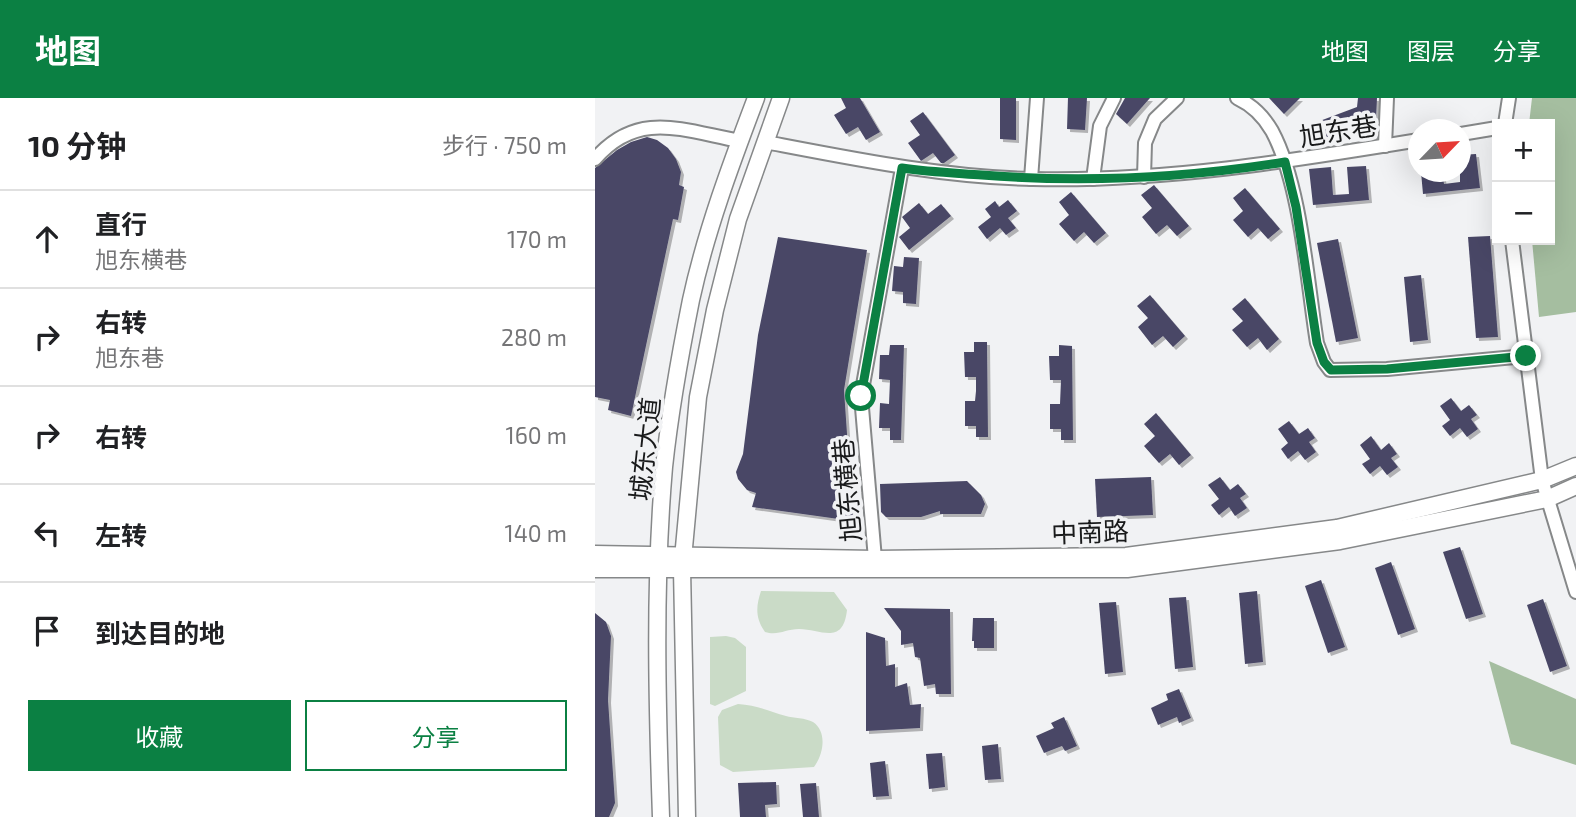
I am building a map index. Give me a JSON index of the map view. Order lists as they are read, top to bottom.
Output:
{
  "streets": {
    "main road": ["城东大道", "中南路"],
    "street": ["旭东巷", "旭东横巷"]
  },
  "crossings": [
    ["旭东巷", "城东大道"],
    ["旭东巷", "旭东横巷"],
    ["城东大道", "中南路"],
    ["旭东横巷", "中南路"]
  ],
  "north": "top right",
  "page": {
    "header": "地图",
    "nav": ["地图", "图层", "分享"],
    "heading": ["10 分钟", "步行 · 750 m"],
    "map_buttons": ["+", "−"],
    "list": [
      ["直行", "旭东横巷", "170 m"],
      ["右转", "旭东巷", "280 m"],
      ["右转", "160 m"],
      ["左转", "140 m"],
      "到达目的地"
    ],
    "buttons": ["收藏", "分享"]
  }
}
